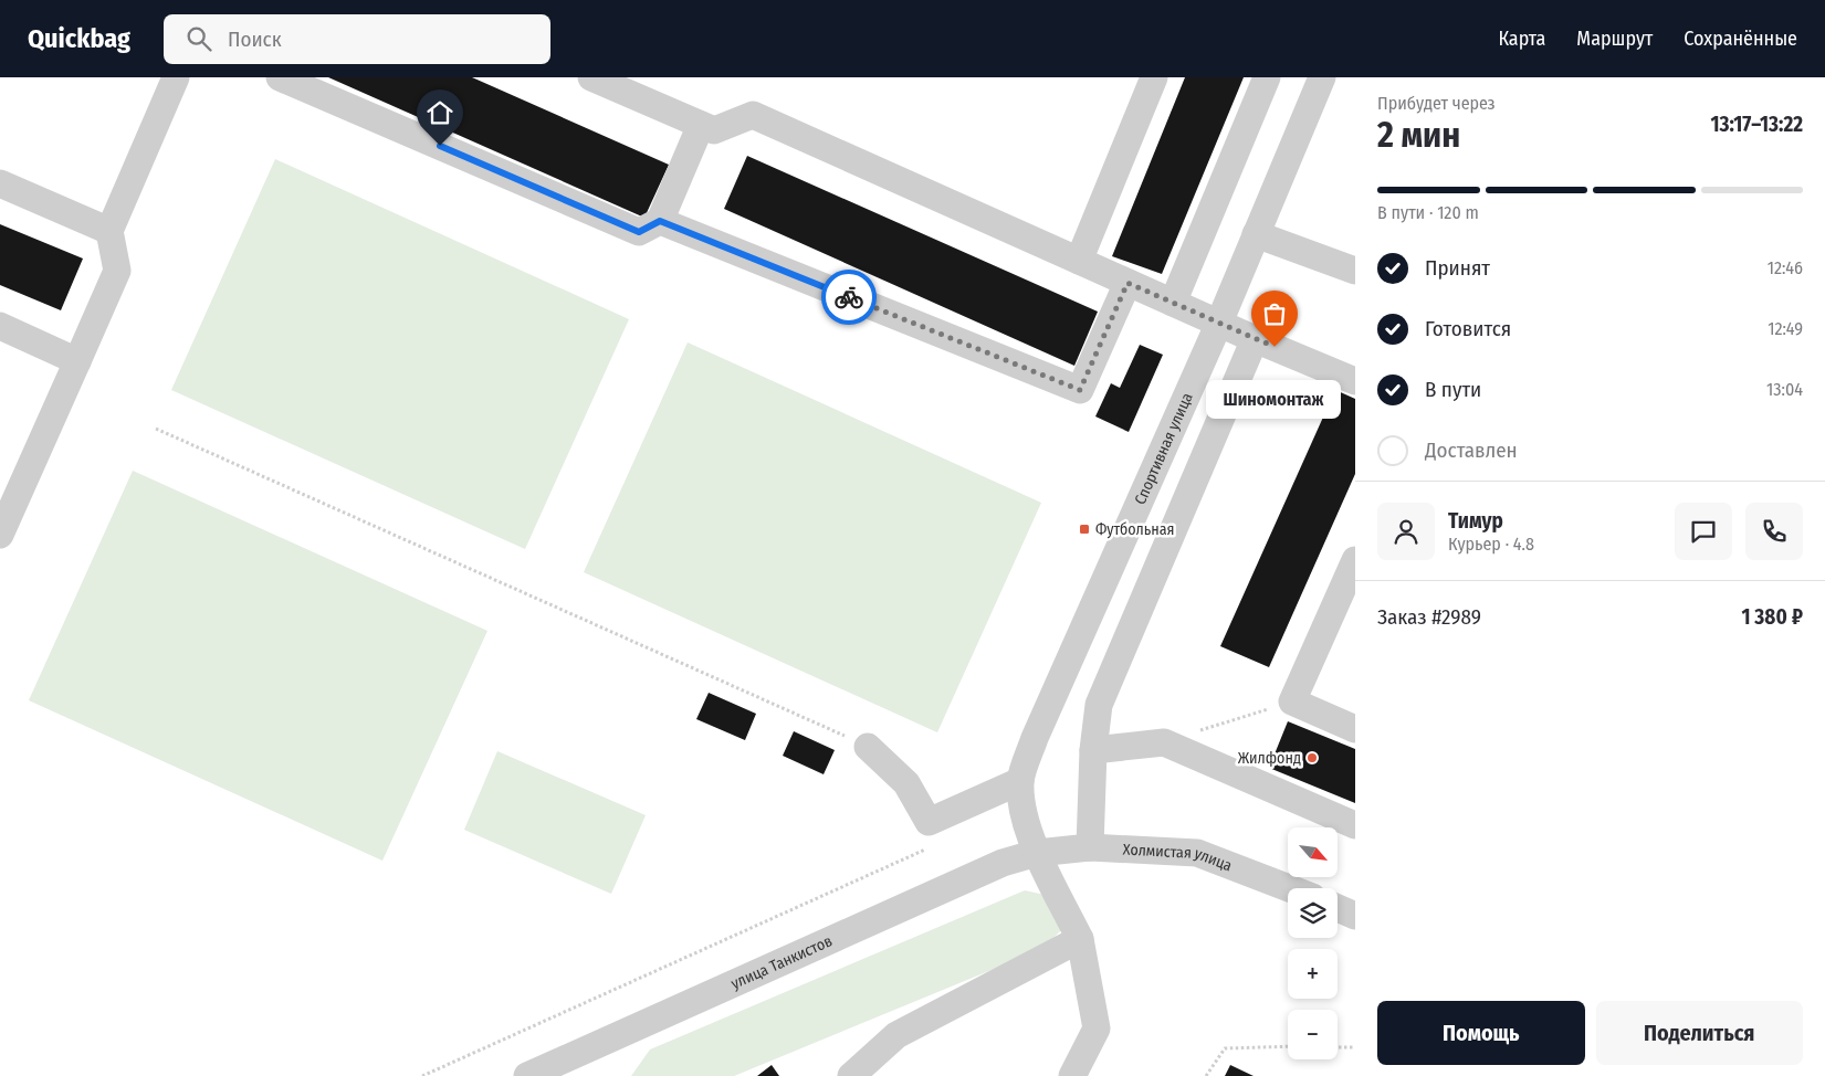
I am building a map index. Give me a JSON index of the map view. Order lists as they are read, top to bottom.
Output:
{
  "streets": {
    "street": ["Спортивная улица", "Холмистая улица", "улица Танкистов"]
  },
  "crossings": [
    ["Спортивная улица", "Холмистая улица"],
    ["Спортивная улица", "улица Танкистов"],
    ["Холмистая улица", "улица Танкистов"]
  ],
  "places": {
    "other": ["Шиномонтаж", "Жилфонд"],
    "transit": ["Футбольная"]
  },
  "north": "bottom right",
  "page": {
    "header": "Quickbag",
    "search": "Поиск",
    "nav": ["Карта", "Маршрут", "Сохранённые"],
    "heading": ["2 мин", "Прибудет через", "13:17–13:22"],
    "panel": [
      "Тимур",
      "Курьер · 4.8",
      "Заказ #2989",
      "1 380 ₽"
    ],
    "bar": "В пути · 120 m",
    "list": [
      ["Принят", "12:46"],
      ["Готовится", "12:49"],
      ["В пути", "13:04"],
      "Доставлен"
    ],
    "bubble": "Шиномонтаж",
    "map_buttons": ["+", "−"],
    "buttons": ["Помощь", "Поделиться"]
  }
}
